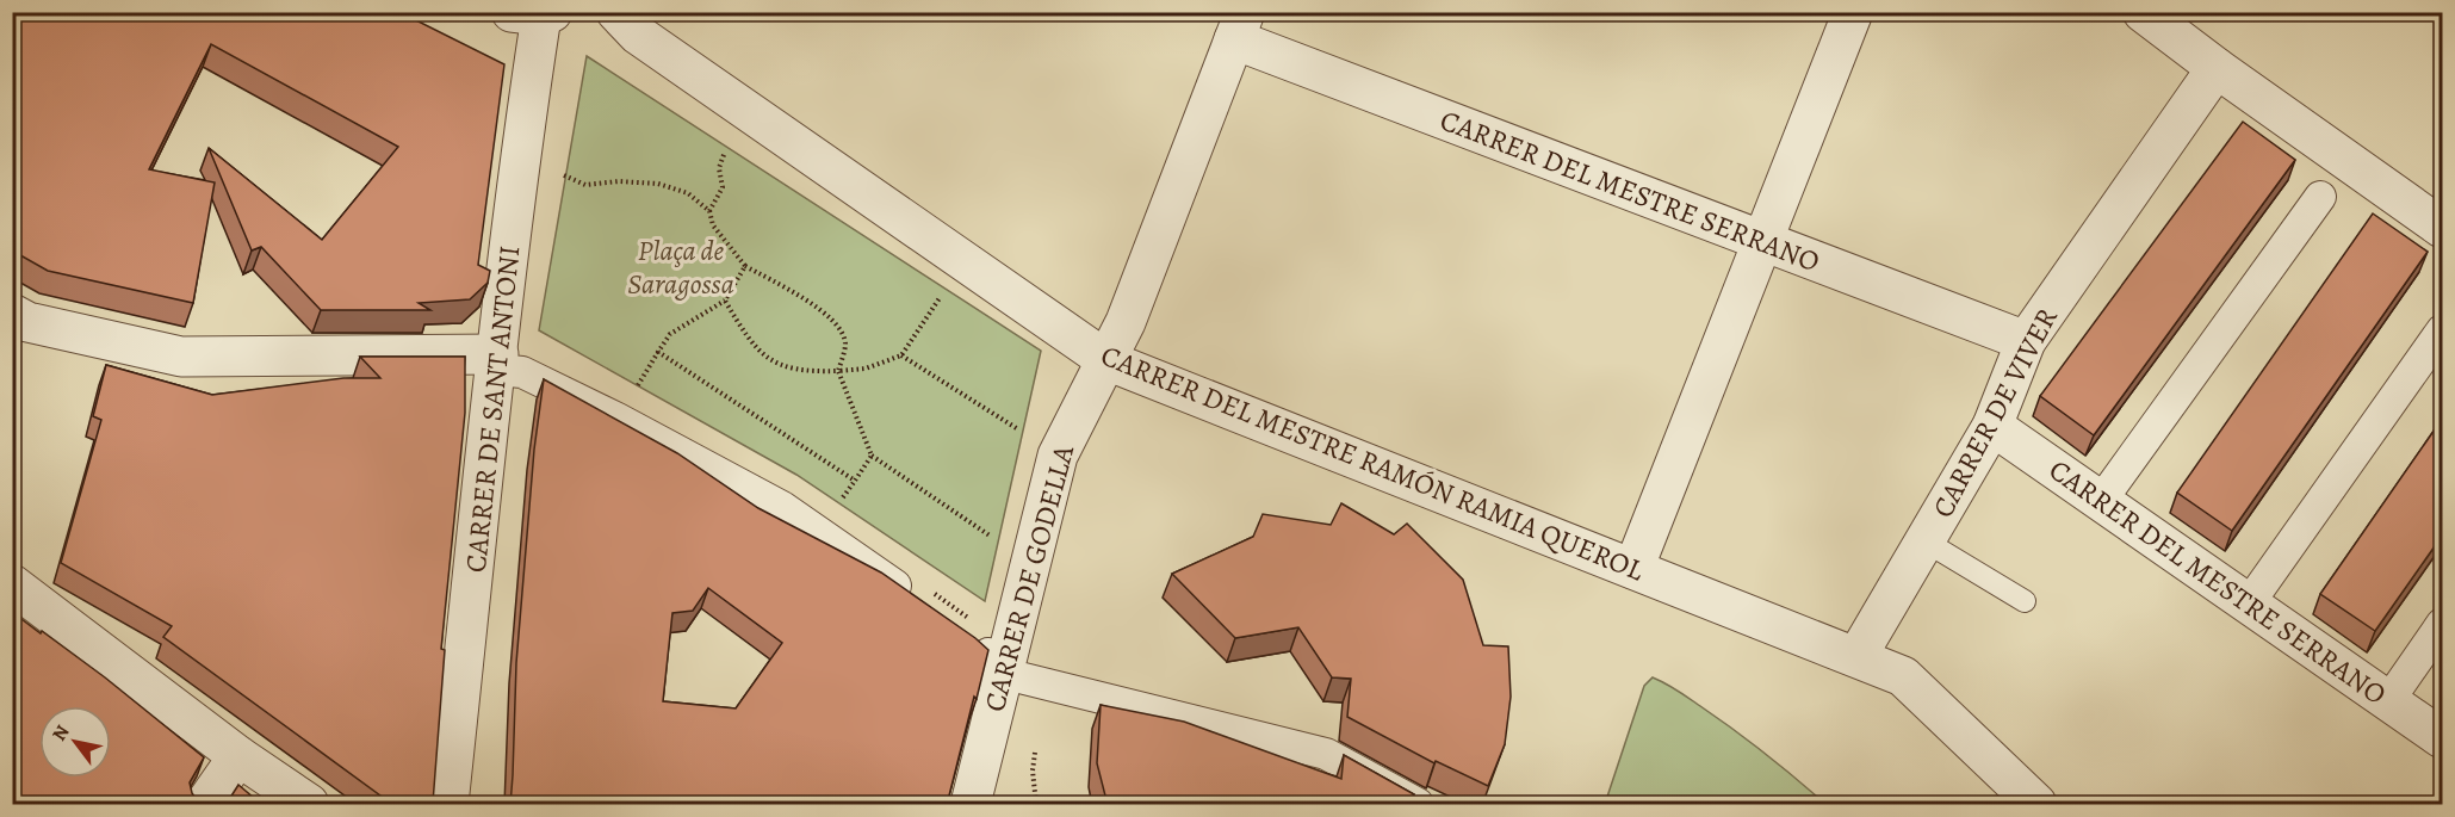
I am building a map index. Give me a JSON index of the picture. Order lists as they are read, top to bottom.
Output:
{
  "streets": {
    "street": [
      "CARRER DEL MESTRE SERRANO",
      "CARRER DE SANT ANTONI",
      "CARRER DE VIVER",
      "CARRER DEL MESTRE RAMÓN RAMIA QUEROL",
      "CARRER DE GODELLA"
    ]
  },
  "crossings": [
    ["CARRER DEL MESTRE SERRANO", "CARRER DE VIVER"],
    ["CARRER DEL MESTRE SERRANO", "CARRER DE GODELLA"],
    ["CARRER DE VIVER", "CARRER DEL MESTRE RAMÓN RAMIA QUEROL"],
    ["CARRER DEL MESTRE RAMÓN RAMIA QUEROL", "CARRER DE GODELLA"]
  ],
  "parks": ["Plaça de Saragossa"],
  "north": "top left"
}
